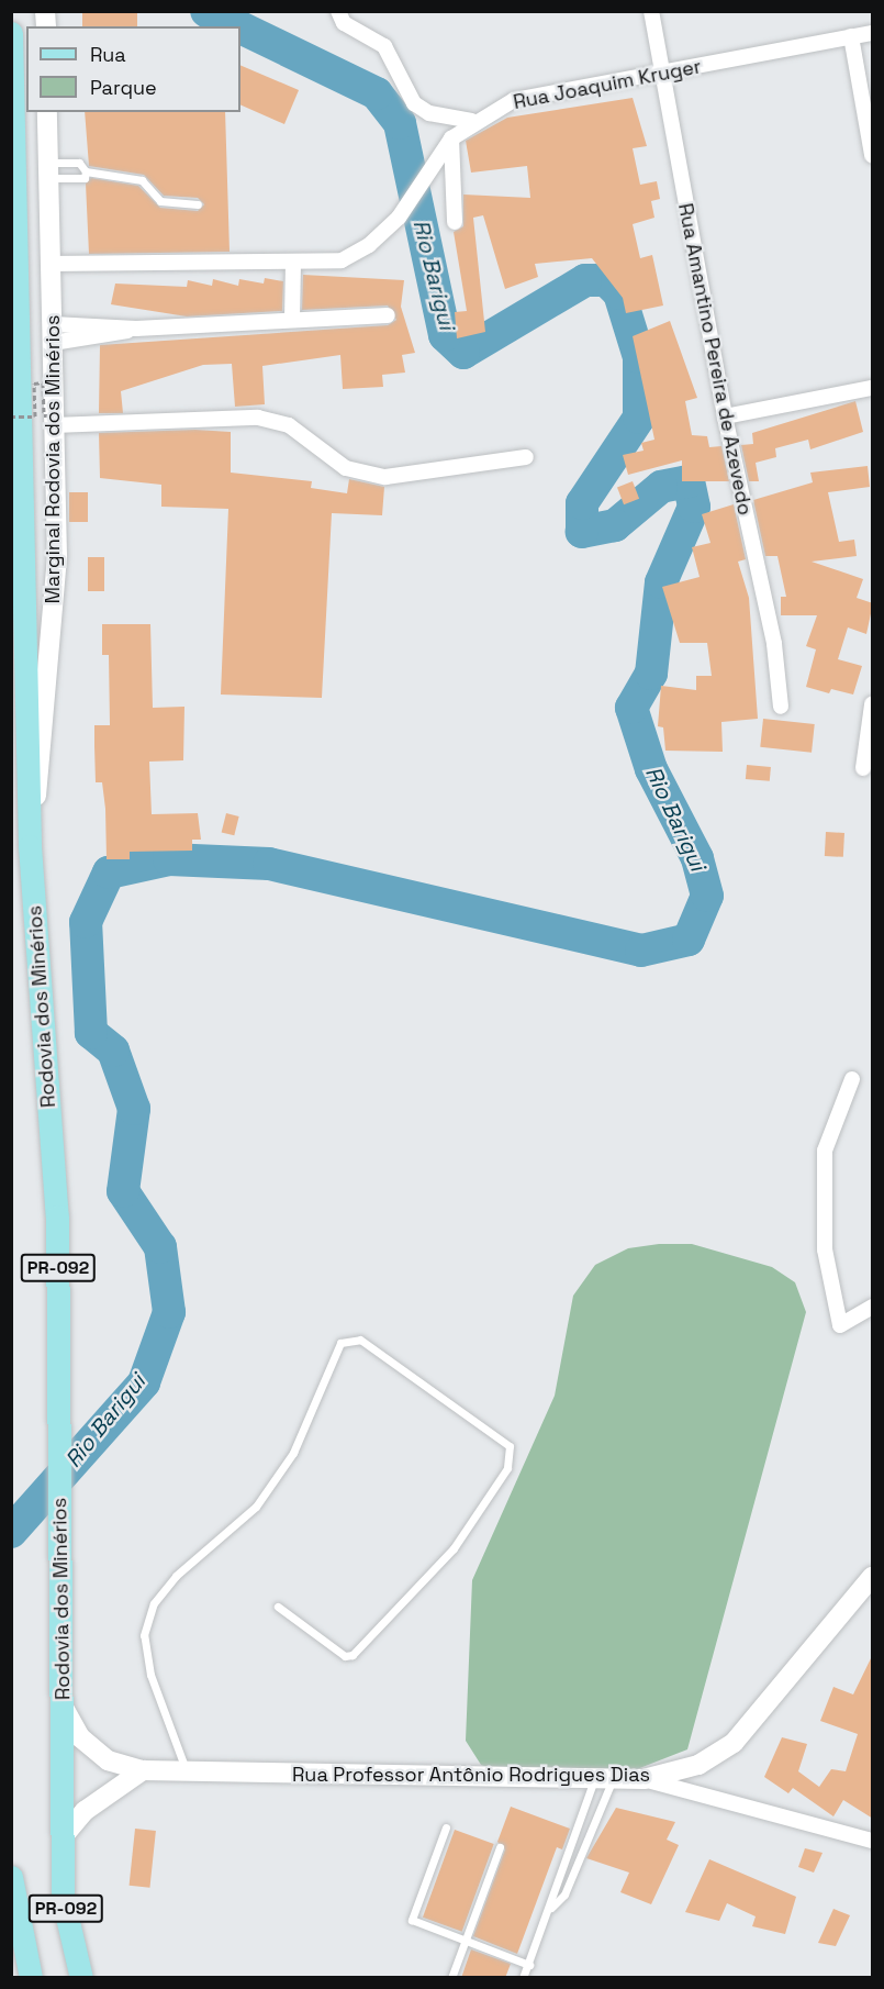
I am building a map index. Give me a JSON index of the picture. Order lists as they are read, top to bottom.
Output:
{
  "streets": {
    "main road": [
      "Marginal Rodovia dos Minérios",
      "Rodovia dos Minérios",
      "PR-092",
      "Rua Professor Antônio Rodrigues Dias"
    ],
    "street": ["Rua Joaquim Kruger", "Rua Amantino Pereira de Azevedo"]
  },
  "crossings": [
    ["Rua Joaquim Kruger", "Rua Amantino Pereira de Azevedo"],
    ["Rua Joaquim Kruger", "Marginal Rodovia dos Minérios"],
    ["Marginal Rodovia dos Minérios", "Rodovia dos Minérios"],
    ["Rodovia dos Minérios", "Rua Professor Antônio Rodrigues Dias"]
  ],
  "water": ["Rio Barigui"],
  "legend": ["Rua", "Parque"]
}
